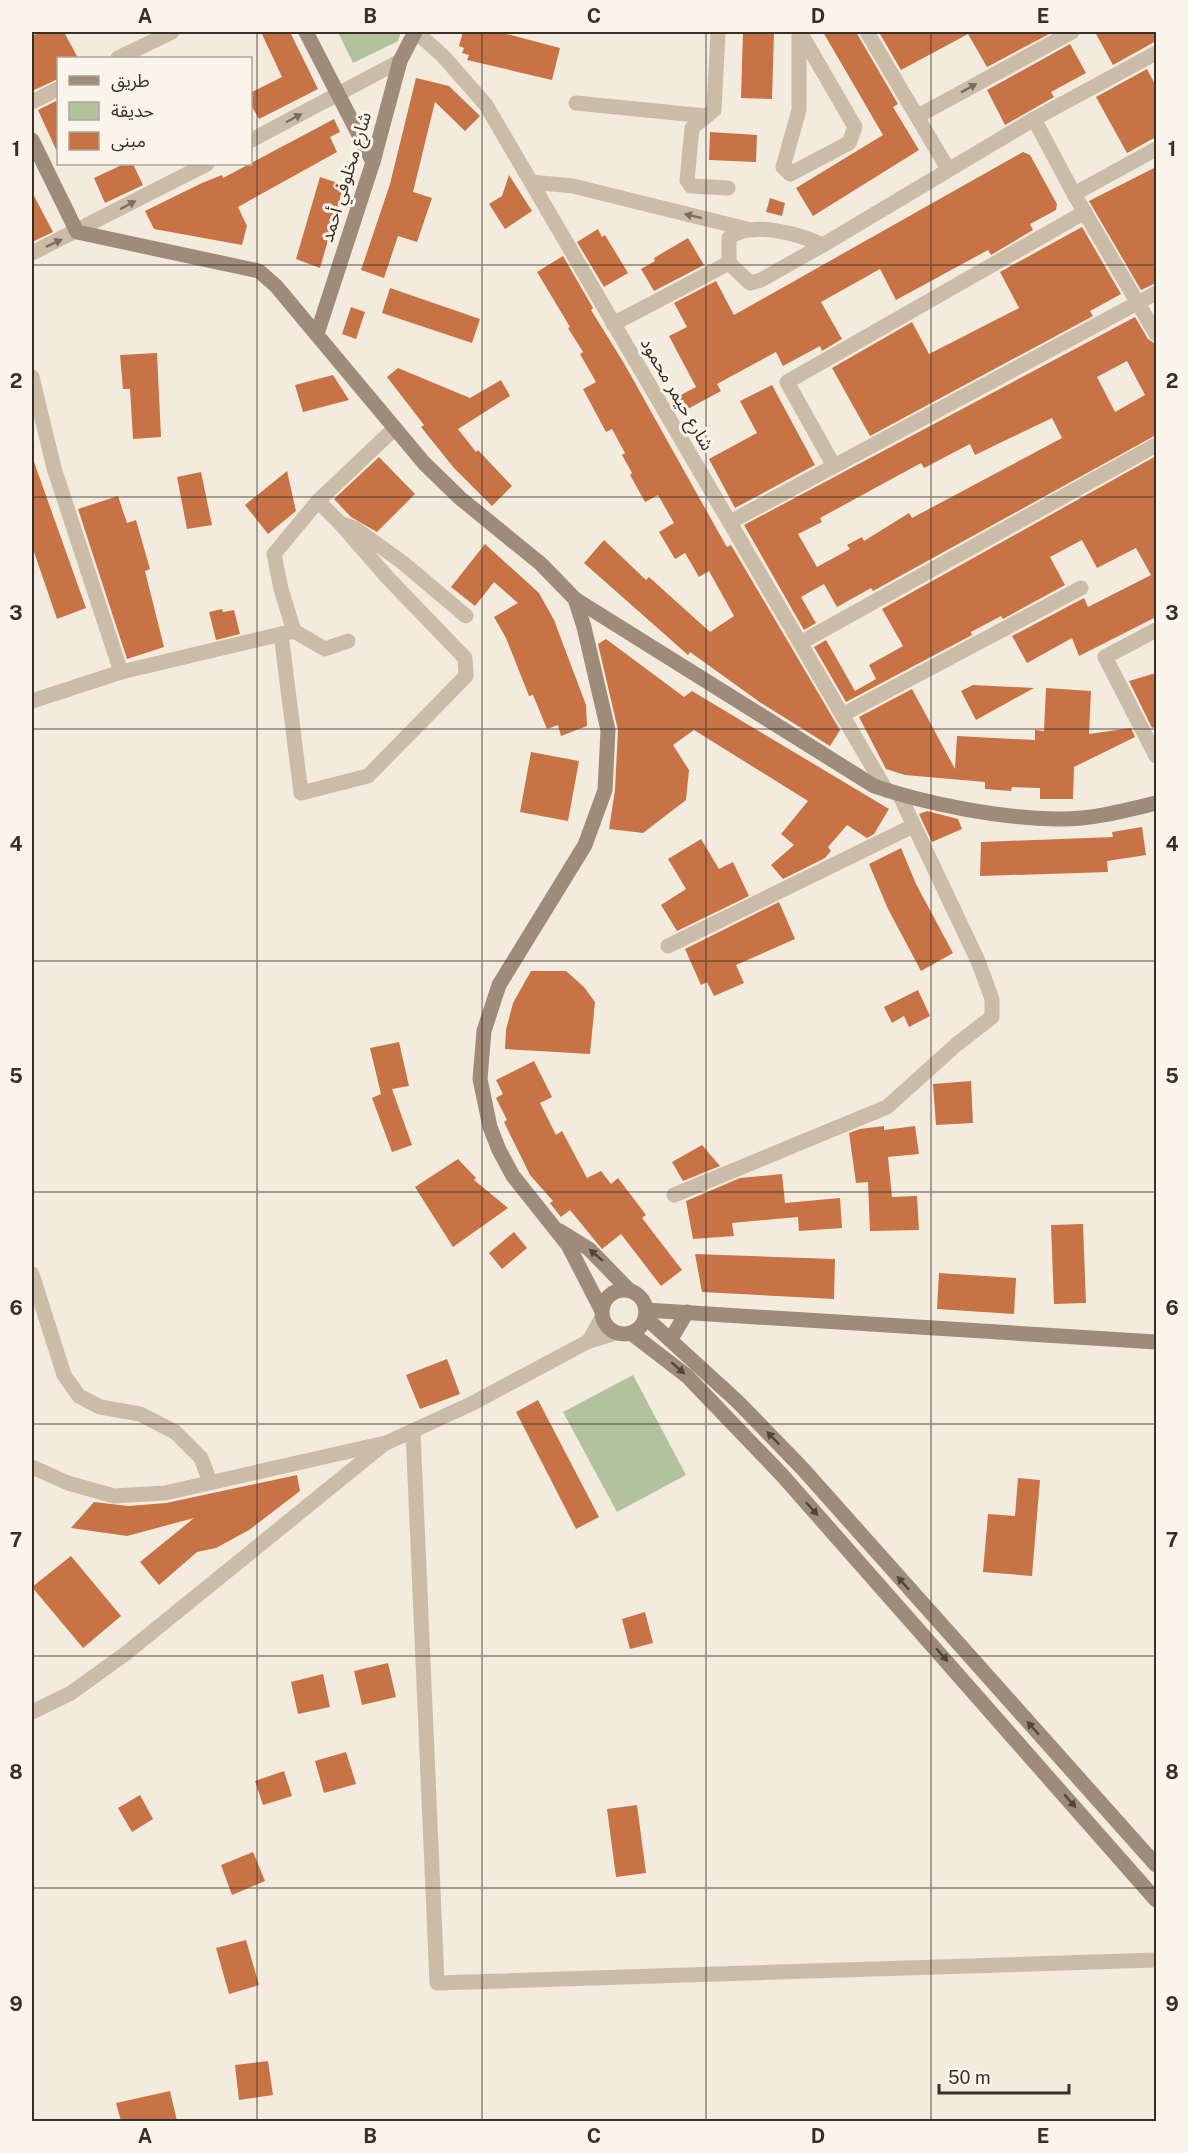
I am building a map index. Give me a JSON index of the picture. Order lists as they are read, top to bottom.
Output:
{
  "streets": {
    "main road": ["شارع مخلوفي أحمد"],
    "street": ["شارع حيمر محمود"]
  },
  "crossings": [
    ["شارع مخلوفي أحمد", "شارع حيمر محمود"]
  ],
  "legend": ["طريق", "حديقة", "مبنى"],
  "scale_bar": "50 m",
  "grid": {
    "columns": [
      "A",
      "B",
      "C",
      "D",
      "E"
    ],
    "rows": [
      "1",
      "2",
      "3",
      "4",
      "5",
      "6",
      "7",
      "8",
      "9"
    ]
  }
}
